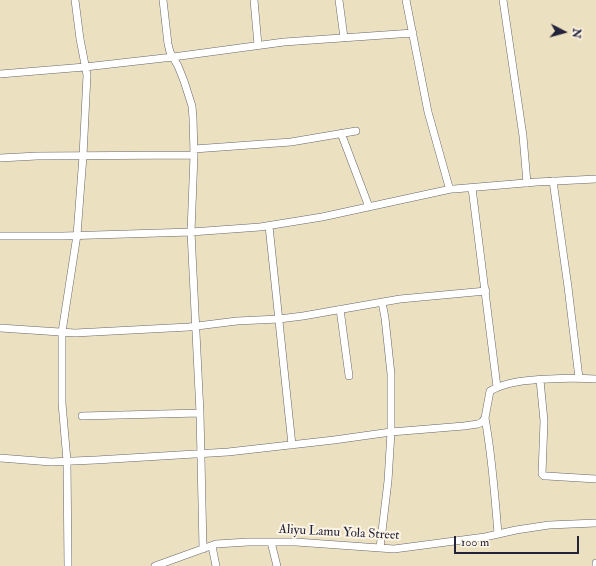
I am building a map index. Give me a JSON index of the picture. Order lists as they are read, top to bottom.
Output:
{
  "streets": {
    "street": ["Aliyu Lamu Yola Street"]
  },
  "scale_bar": "100 m",
  "north": "right"
}
